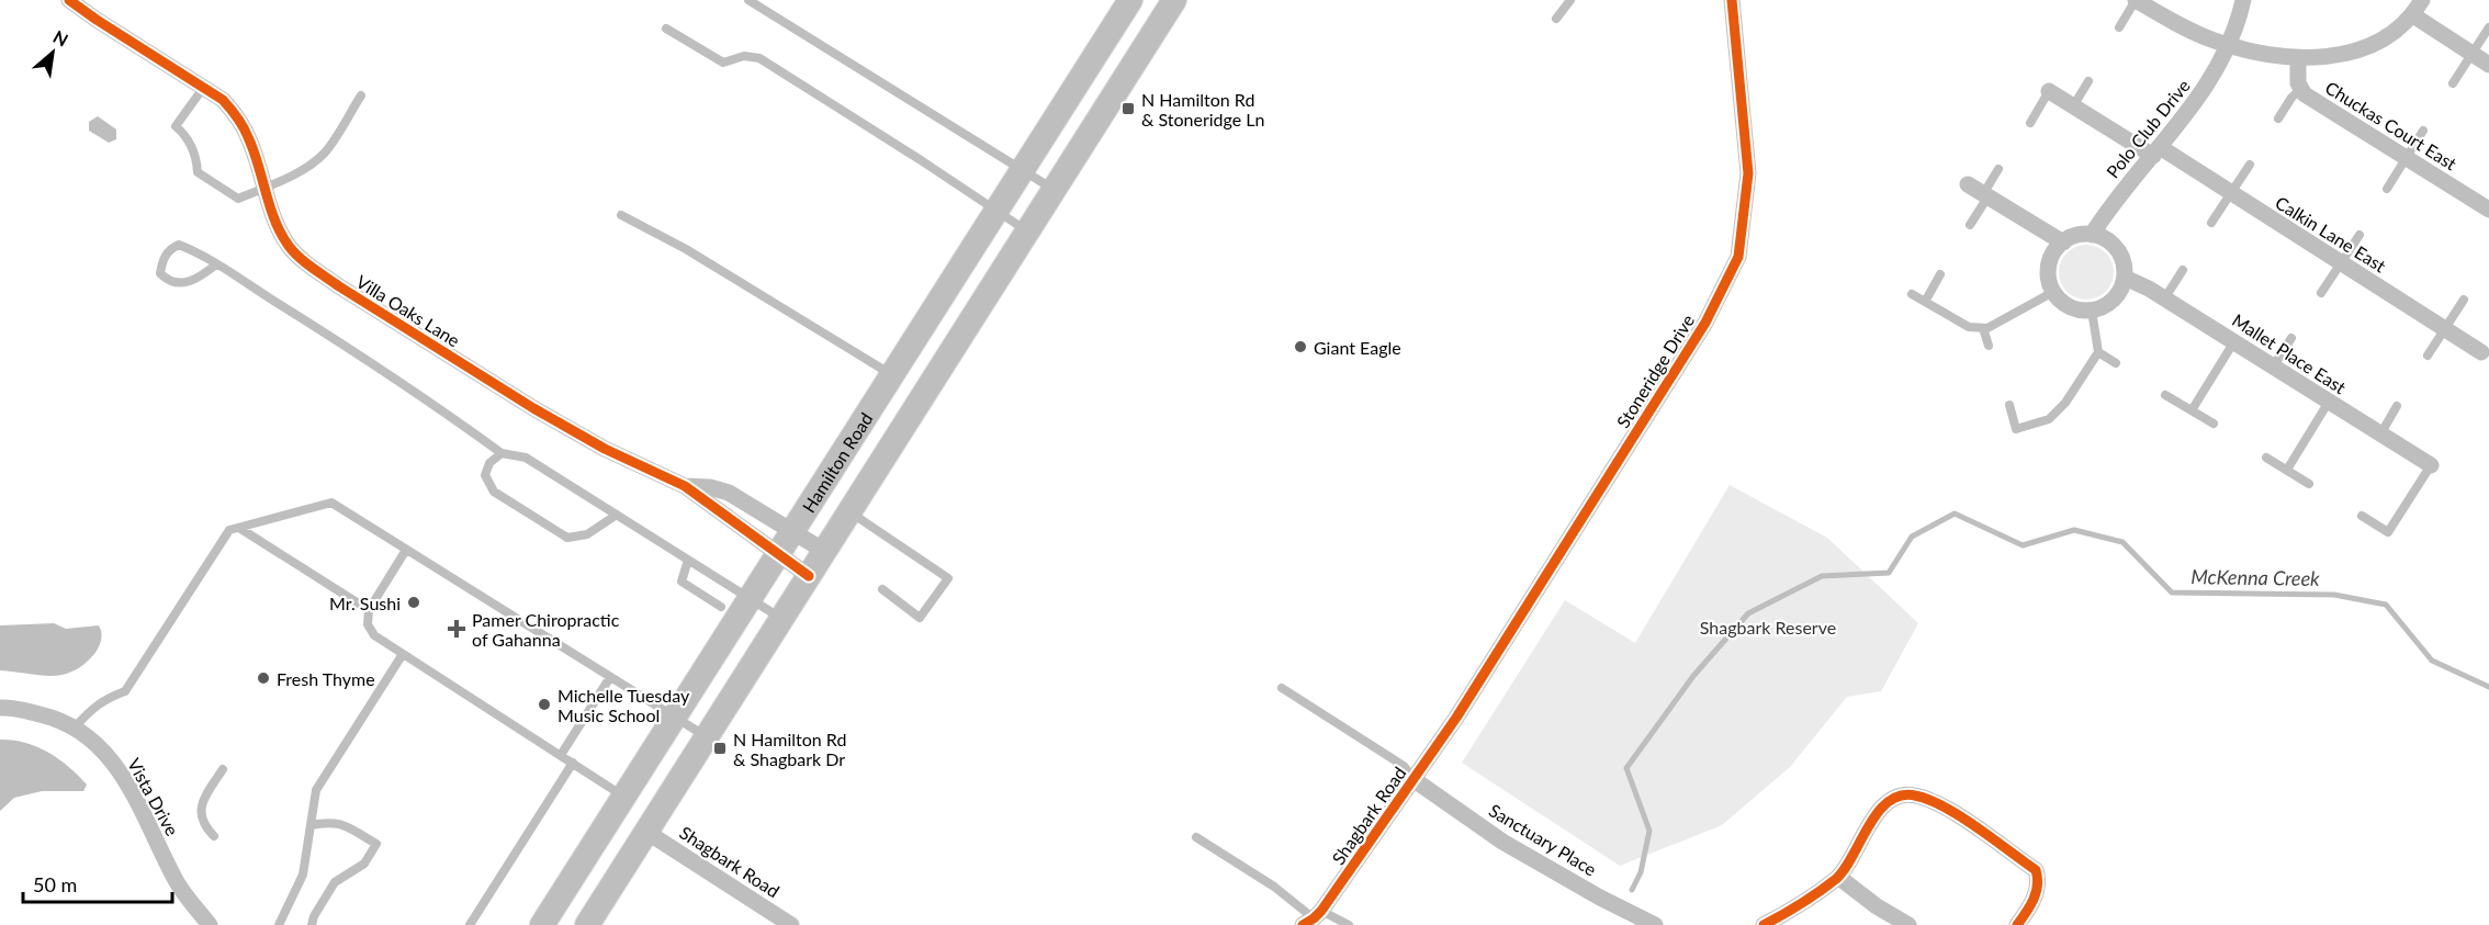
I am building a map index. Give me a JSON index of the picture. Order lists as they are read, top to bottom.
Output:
{
  "streets": {
    "main road": ["Hamilton Road"],
    "street": [
      "Chuckas Court East",
      "Polo Club Drive",
      "Calkin Lane East",
      "Villa Oaks Lane",
      "Mallet Place East",
      "Stoneridge Drive",
      "Vista Drive",
      "Shagbark Road",
      "Sanctuary Place"
    ]
  },
  "crossings": [
    ["Polo Club Drive", "Calkin Lane East"],
    ["Polo Club Drive", "Mallet Place East"],
    ["Villa Oaks Lane", "Hamilton Road"],
    ["Stoneridge Drive", "Shagbark Road"],
    ["Hamilton Road", "Shagbark Road"],
    ["Shagbark Road", "Sanctuary Place"]
  ],
  "water": ["McKenna Creek"],
  "parks": ["Shagbark Reserve"],
  "places": {
    "transit": ["N Hamilton Rd & Stoneridge Ln", "N Hamilton Rd & Shagbark Dr"],
    "other": [
      "Giant Eagle",
      "Mr. Sushi",
      "Fresh Thyme",
      "Michelle Tuesday Music School"
    ],
    "health": ["Pamer Chiropractic of Gahanna"]
  },
  "scale_bar": "50 m",
  "north": "top right"
}
